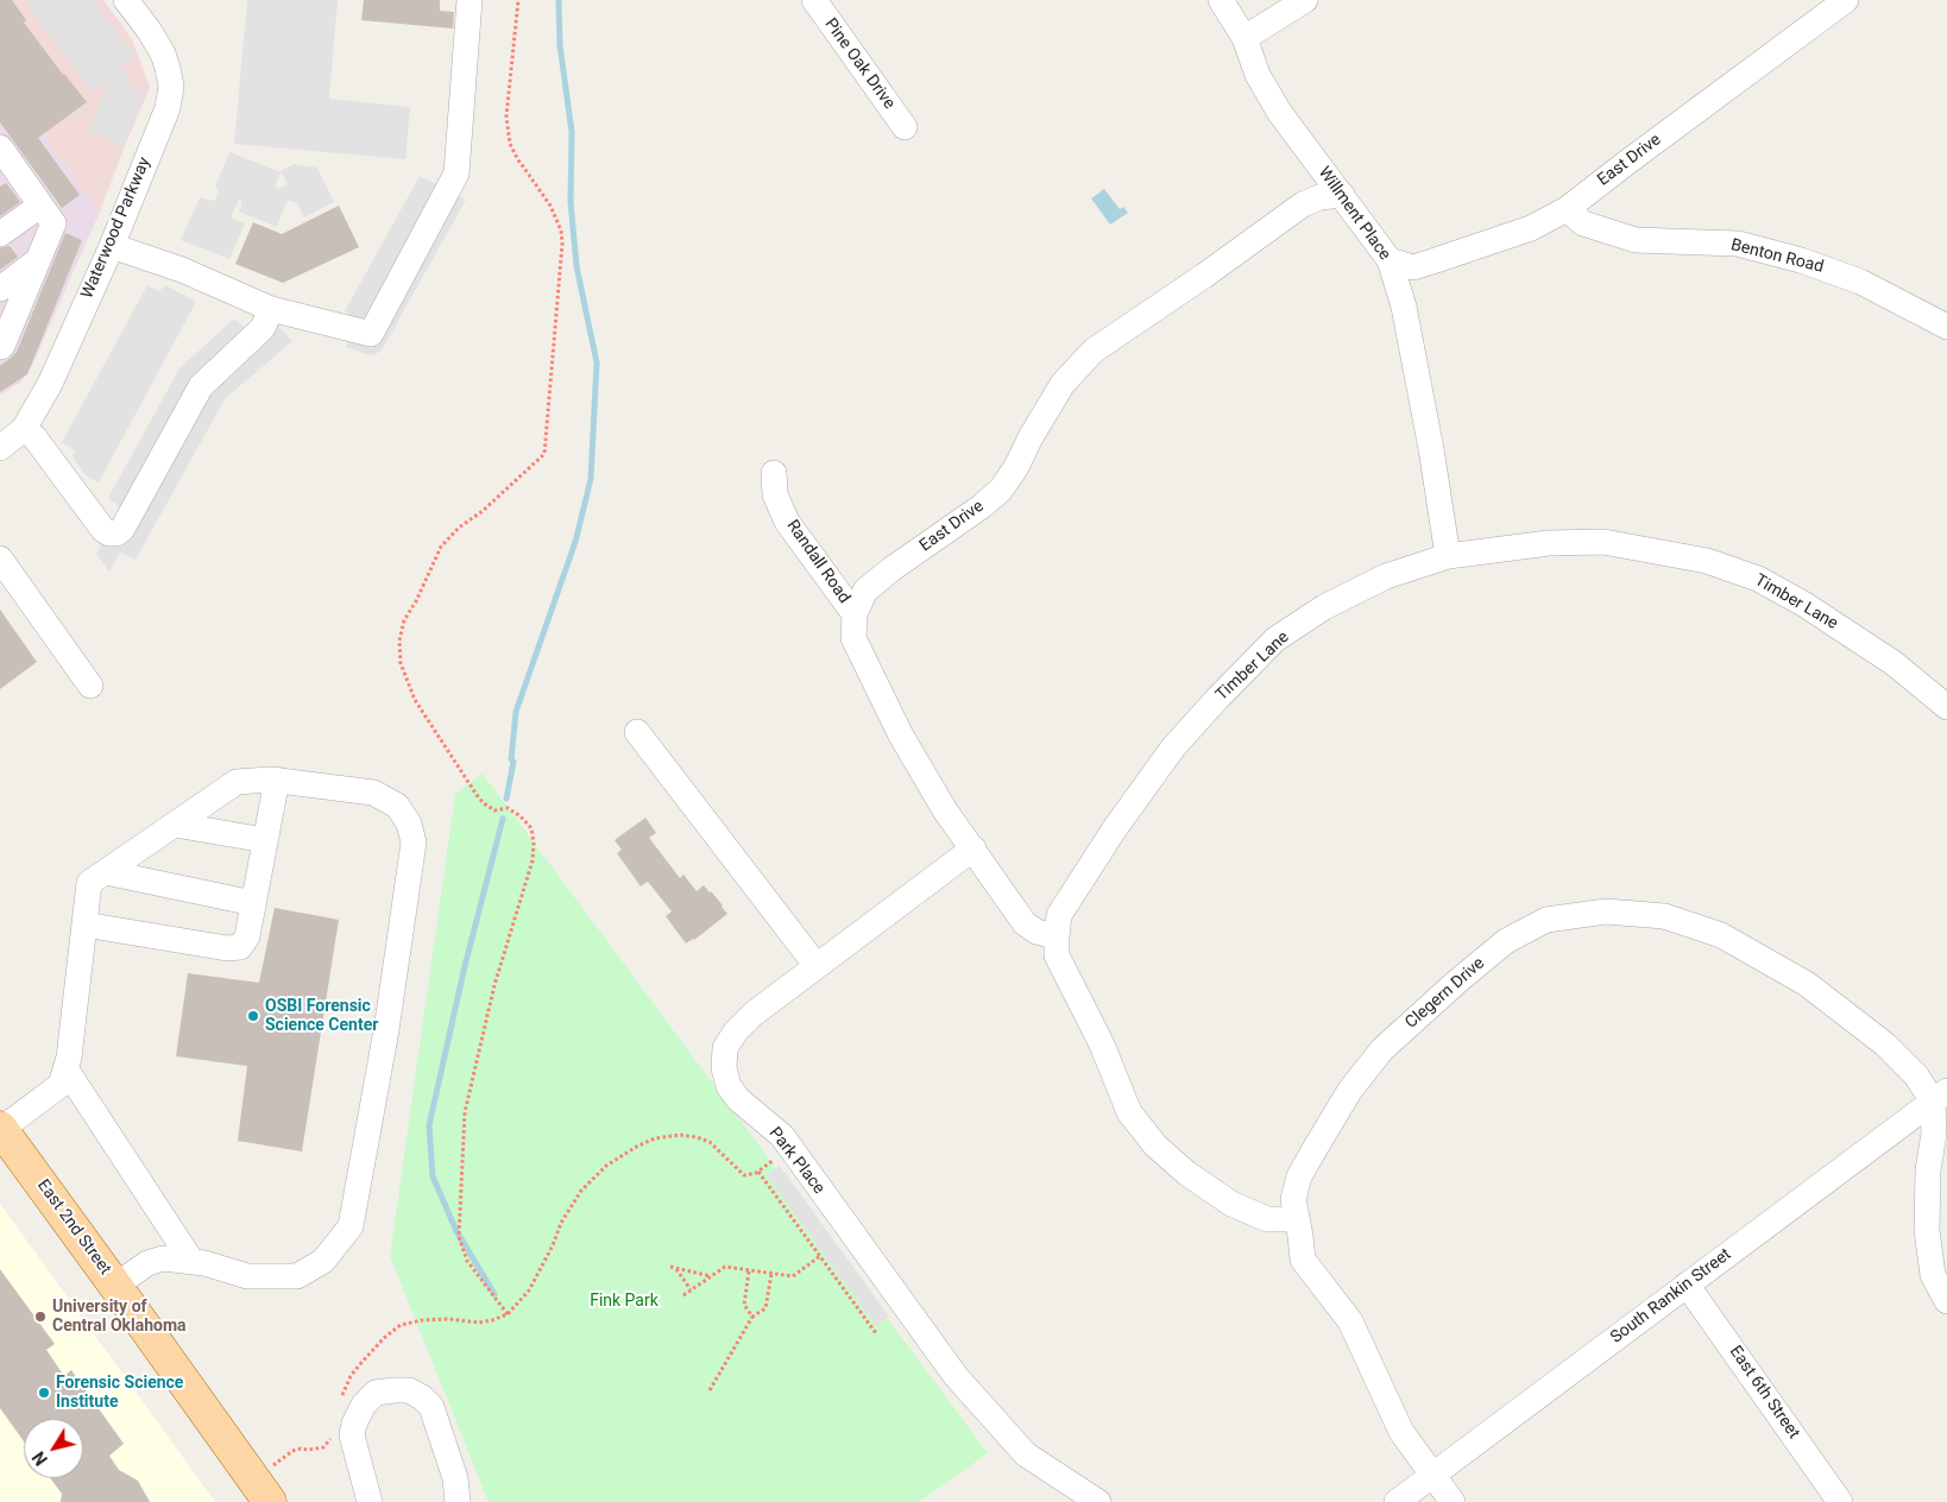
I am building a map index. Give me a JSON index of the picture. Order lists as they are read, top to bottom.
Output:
{
  "streets": {
    "main road": ["East 2nd Street"],
    "street": [
      "Pine Oak Drive",
      "East Drive",
      "Willment Place",
      "Waterwood Parkway",
      "Benton Road",
      "Randall Road",
      "Timber Lane",
      "Clegern Drive",
      "Park Place",
      "South Rankin Street",
      "East 6th Street"
    ]
  },
  "crossings": [
    ["East Drive", "Willment Place"],
    ["East Drive", "Benton Road"],
    ["East Drive", "Randall Road"],
    ["East Drive", "Timber Lane"],
    ["East Drive", "Park Place"],
    ["Willment Place", "Timber Lane"],
    ["Timber Lane", "Clegern Drive"],
    ["Clegern Drive", "South Rankin Street"],
    ["South Rankin Street", "East 6th Street"]
  ],
  "parks": ["Fink Park"],
  "places": ["OSBI Forensic Science Center", "University of Central Oklahoma", "Forensic Science Institute"],
  "north": "bottom left"
}
